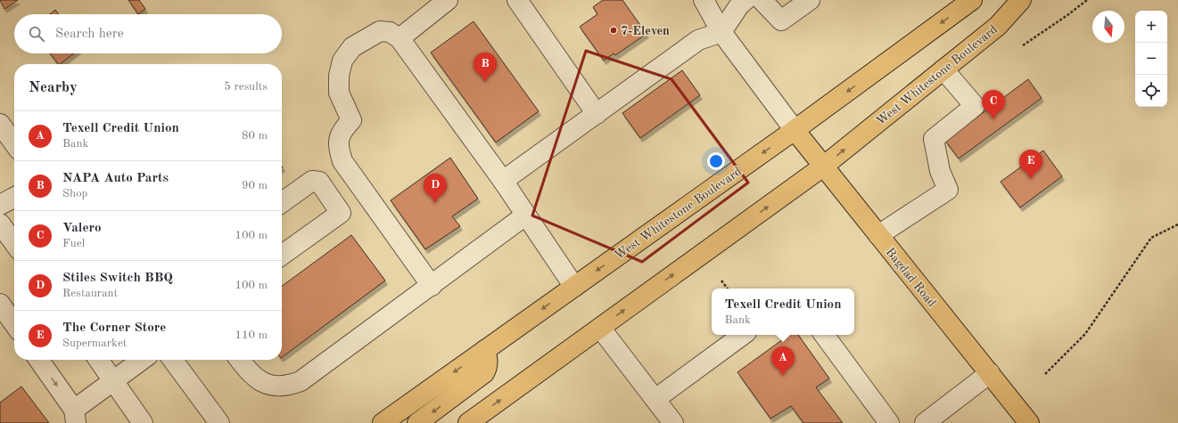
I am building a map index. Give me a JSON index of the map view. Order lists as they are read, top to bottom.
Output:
{
  "streets": {
    "main road": ["West Whitestone Boulevard", "Bagdad Road"]
  },
  "crossings": [
    ["West Whitestone Boulevard", "Bagdad Road"]
  ],
  "places": ["7-Eleven"],
  "north": "bottom",
  "page": {
    "map_buttons": ["+", "−"],
    "search": "Search here",
    "pins": [
      "B",
      "C",
      "E",
      "D",
      "A"
    ],
    "heading": ["Nearby", "5 results"],
    "list": [
      {
        "mark": "A",
        "name": "Texell Credit Union",
        "note": "Bank",
        "value": "80 m"
      },
      {
        "mark": "B",
        "name": "NAPA Auto Parts",
        "note": "Shop",
        "value": "90 m"
      },
      {
        "mark": "C",
        "name": "Valero",
        "note": "Fuel",
        "value": "100 m"
      },
      {
        "mark": "D",
        "name": "Stiles Switch BBQ",
        "note": "Restaurant",
        "value": "100 m"
      },
      {
        "mark": "E",
        "name": "The Corner Store",
        "note": "Supermarket",
        "value": "110 m"
      }
    ],
    "popup": ["Texell Credit Union", "Bank"]
  }
}
